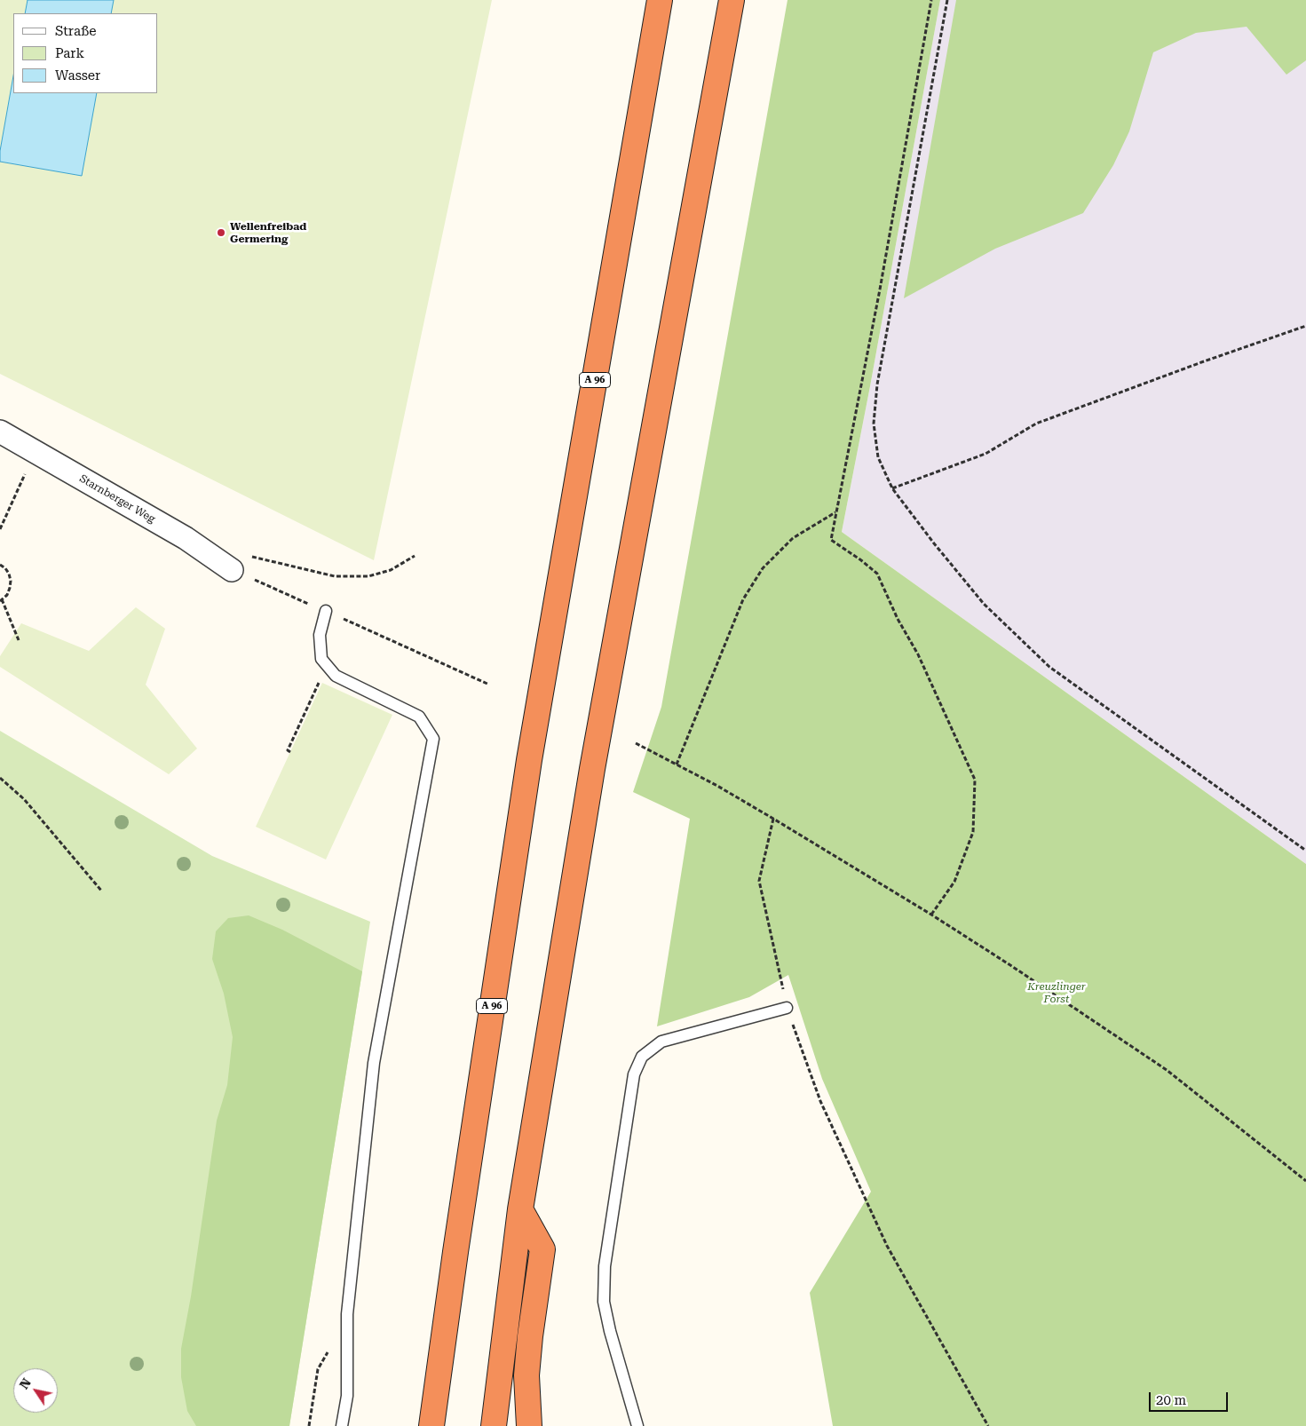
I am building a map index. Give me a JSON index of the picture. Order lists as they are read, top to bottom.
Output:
{
  "streets": {
    "highway": ["A 96"],
    "street": ["Starnberger Weg"]
  },
  "parks": ["Kreuzlinger Forst"],
  "places": ["Wellenfreibad Germering"],
  "legend": ["Straße", "Park", "Wasser"],
  "scale_bar": "20 m",
  "north": "top left"
}
